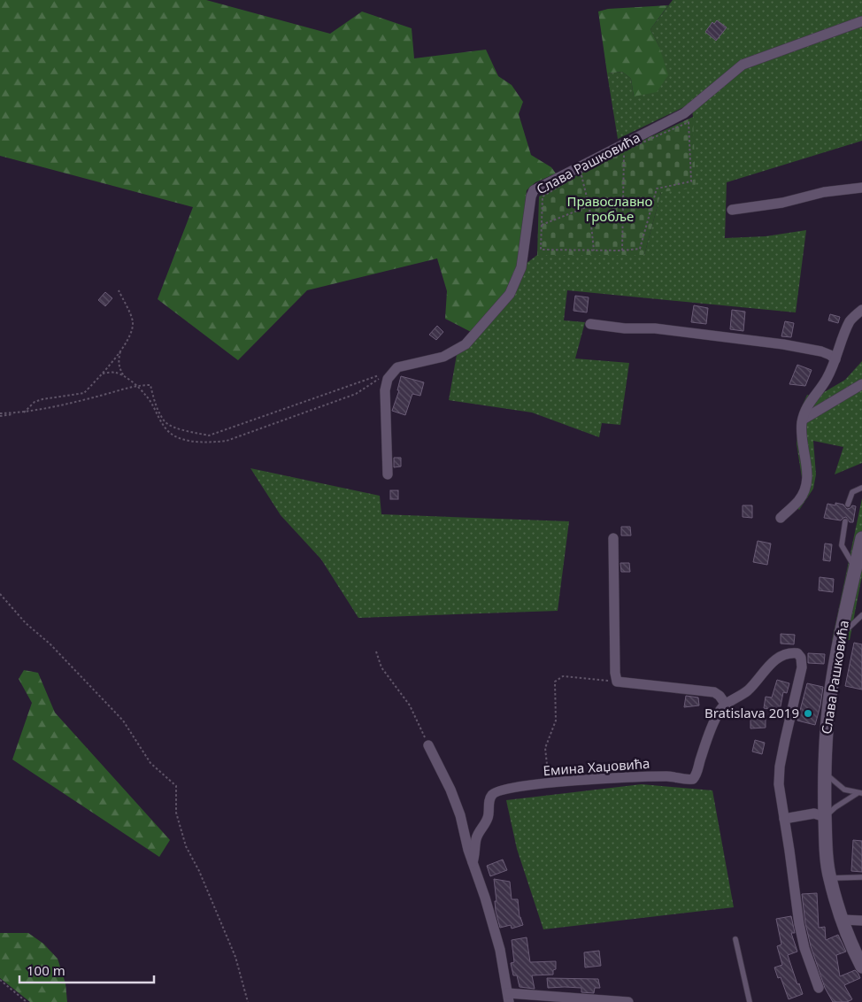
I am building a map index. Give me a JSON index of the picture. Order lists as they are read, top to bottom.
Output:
{
  "streets": {
    "main road": ["Слава Рашковића"],
    "street": ["Емина Хаџовића"]
  },
  "parks": ["Православно гробље"],
  "places": ["Bratislava 2019"],
  "scale_bar": "100 m"
}
